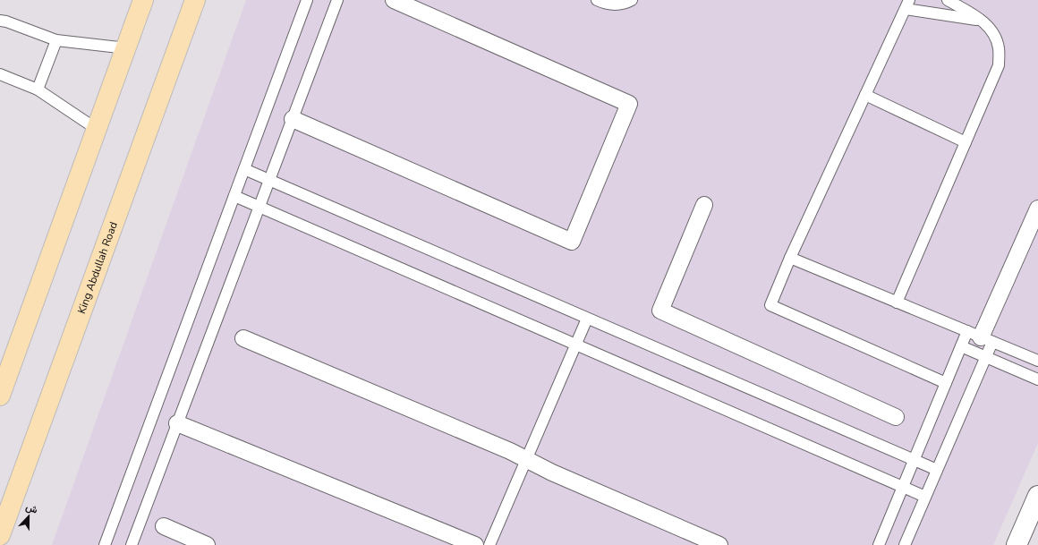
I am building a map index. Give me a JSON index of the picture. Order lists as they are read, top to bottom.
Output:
{
  "streets": {
    "main road": ["King Abdullah Road"]
  },
  "north": "top"
}
